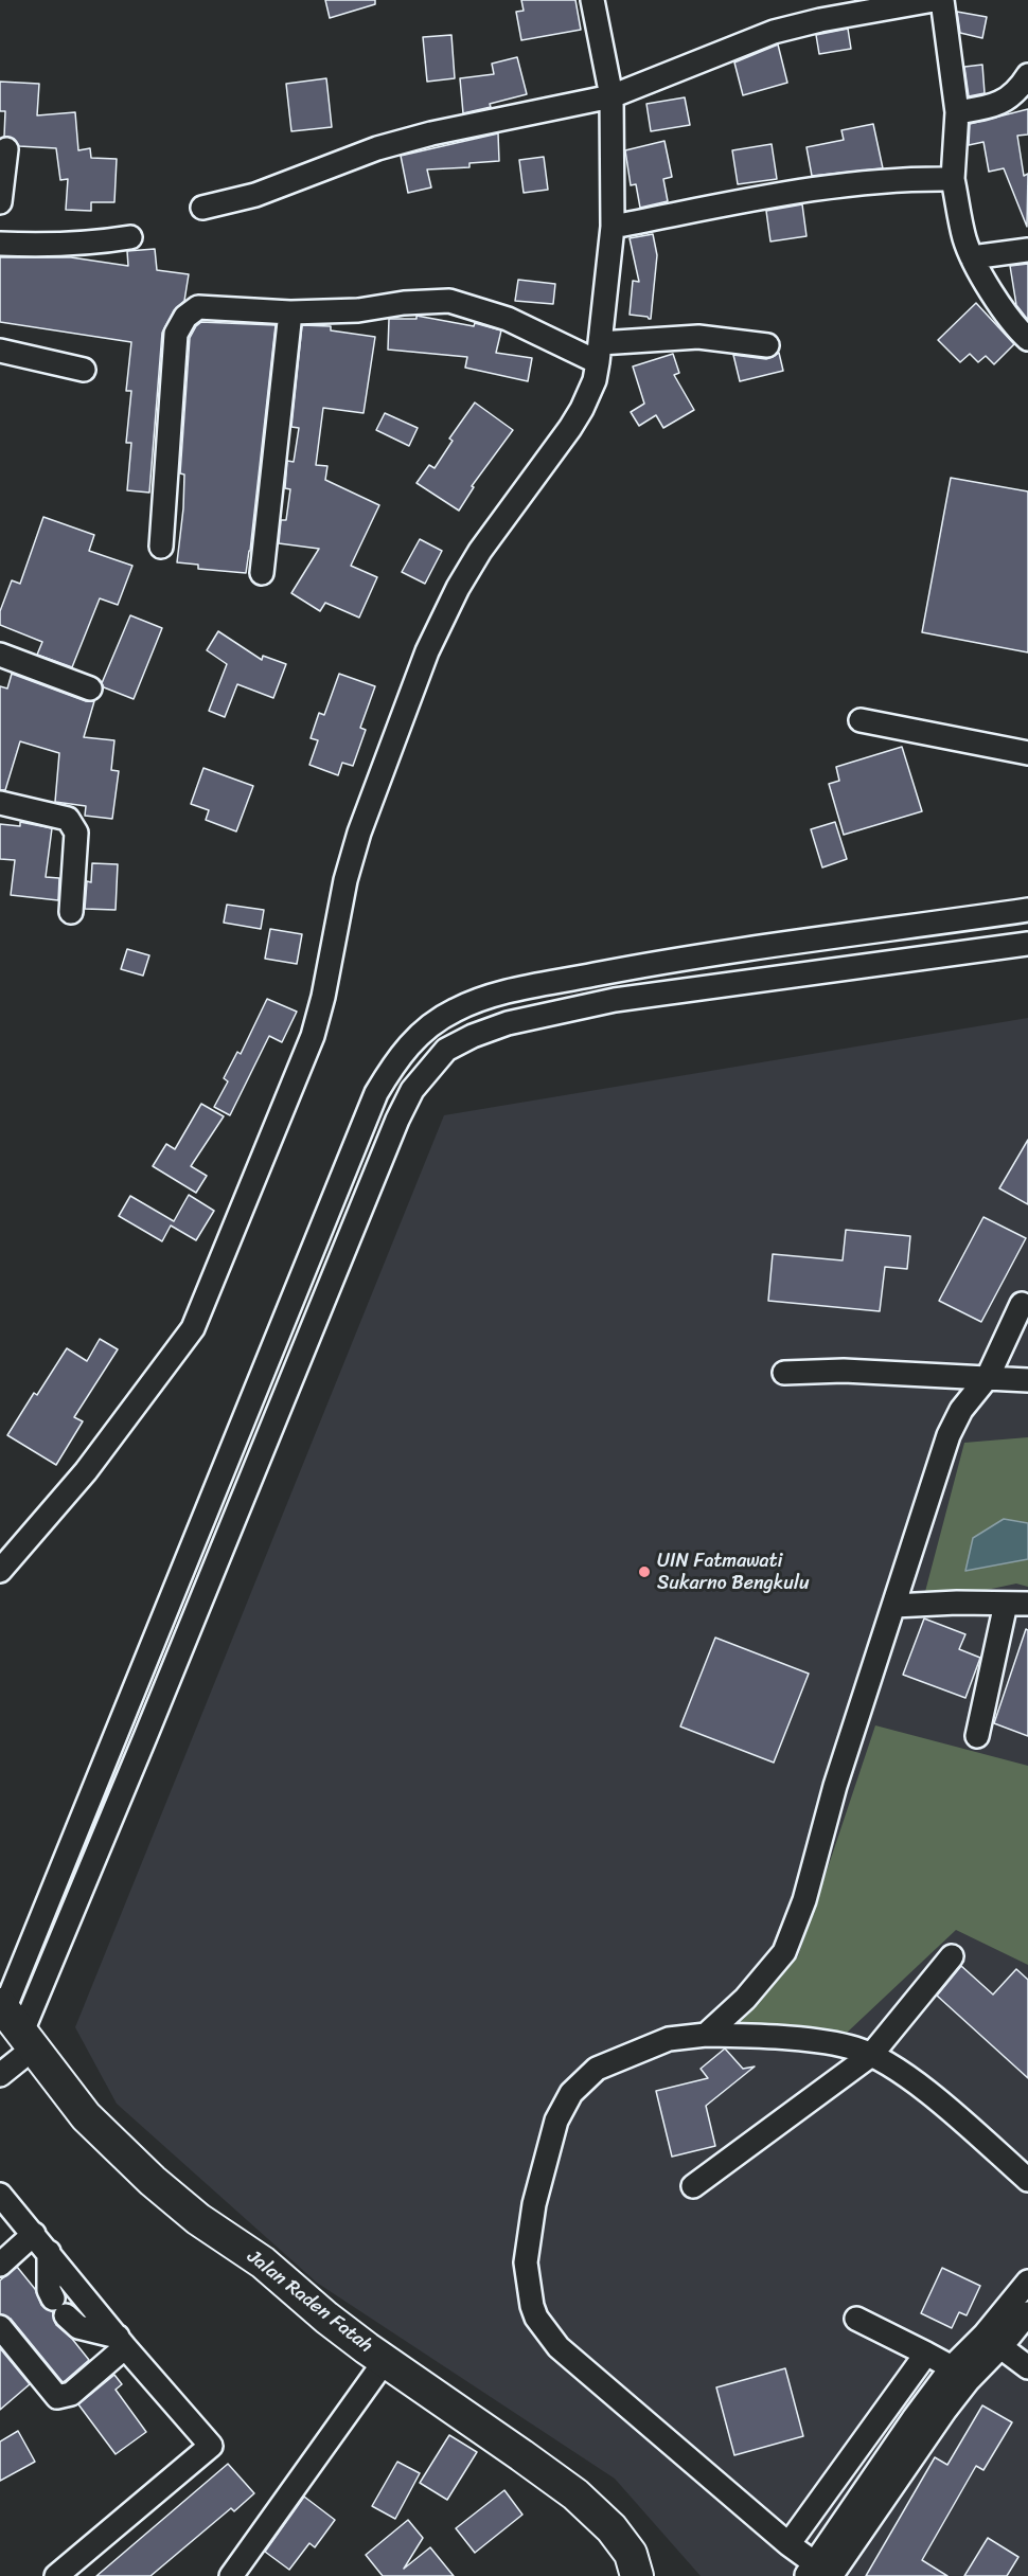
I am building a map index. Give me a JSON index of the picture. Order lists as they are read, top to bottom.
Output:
{
  "streets": {
    "highway": ["Jalan Raden Fatah"]
  },
  "places": ["UIN Fatmawati Sukarno Bengkulu"]
}
